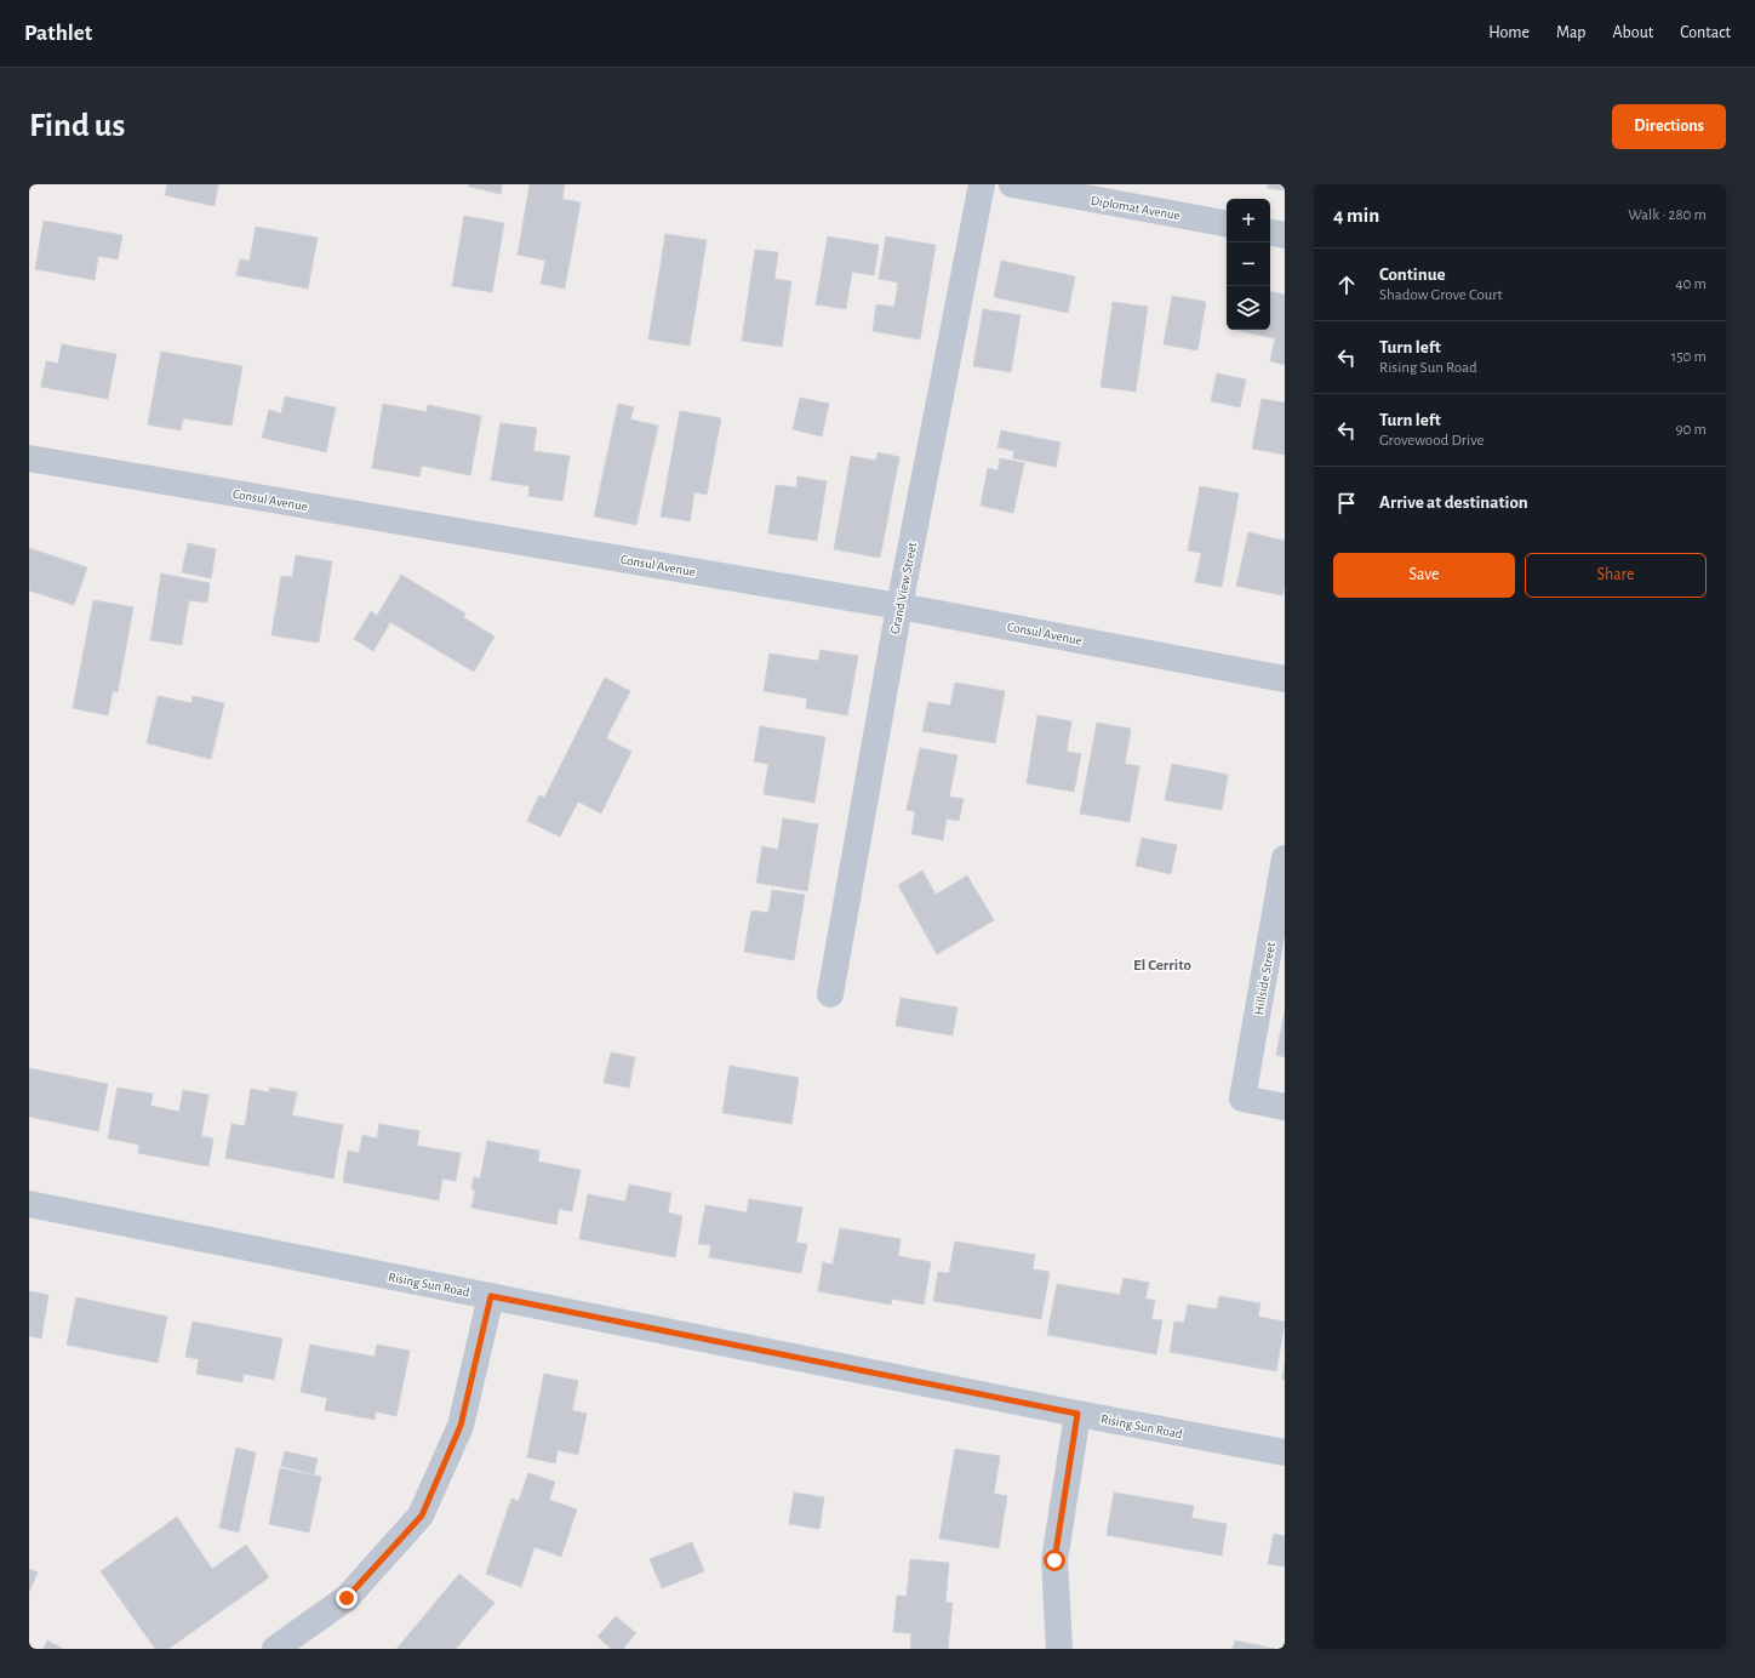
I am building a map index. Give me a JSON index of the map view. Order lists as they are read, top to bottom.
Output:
{
  "streets": {
    "street": [
      "Diplomat Avenue",
      "Consul Avenue",
      "Grand View Street",
      "Hillside Street",
      "Rising Sun Road"
    ]
  },
  "crossings": [
    ["Consul Avenue", "Grand View Street"]
  ],
  "districts": ["El Cerrito"],
  "page": {
    "header": "Pathlet",
    "nav": [
      "Home",
      "Map",
      "About",
      "Contact"
    ],
    "buttons": [
      "Directions",
      ["Save", "Share"]
    ],
    "title": "Find us",
    "heading": ["4 min", "Walk · 280 m"],
    "map_buttons": ["+", "−"],
    "list": [
      ["Continue", "Shadow Grove Court", "40 m"],
      ["Turn left", "Rising Sun Road", "150 m"],
      ["Turn left", "Grovewood Drive", "90 m"],
      "Arrive at destination"
    ]
  }
}
